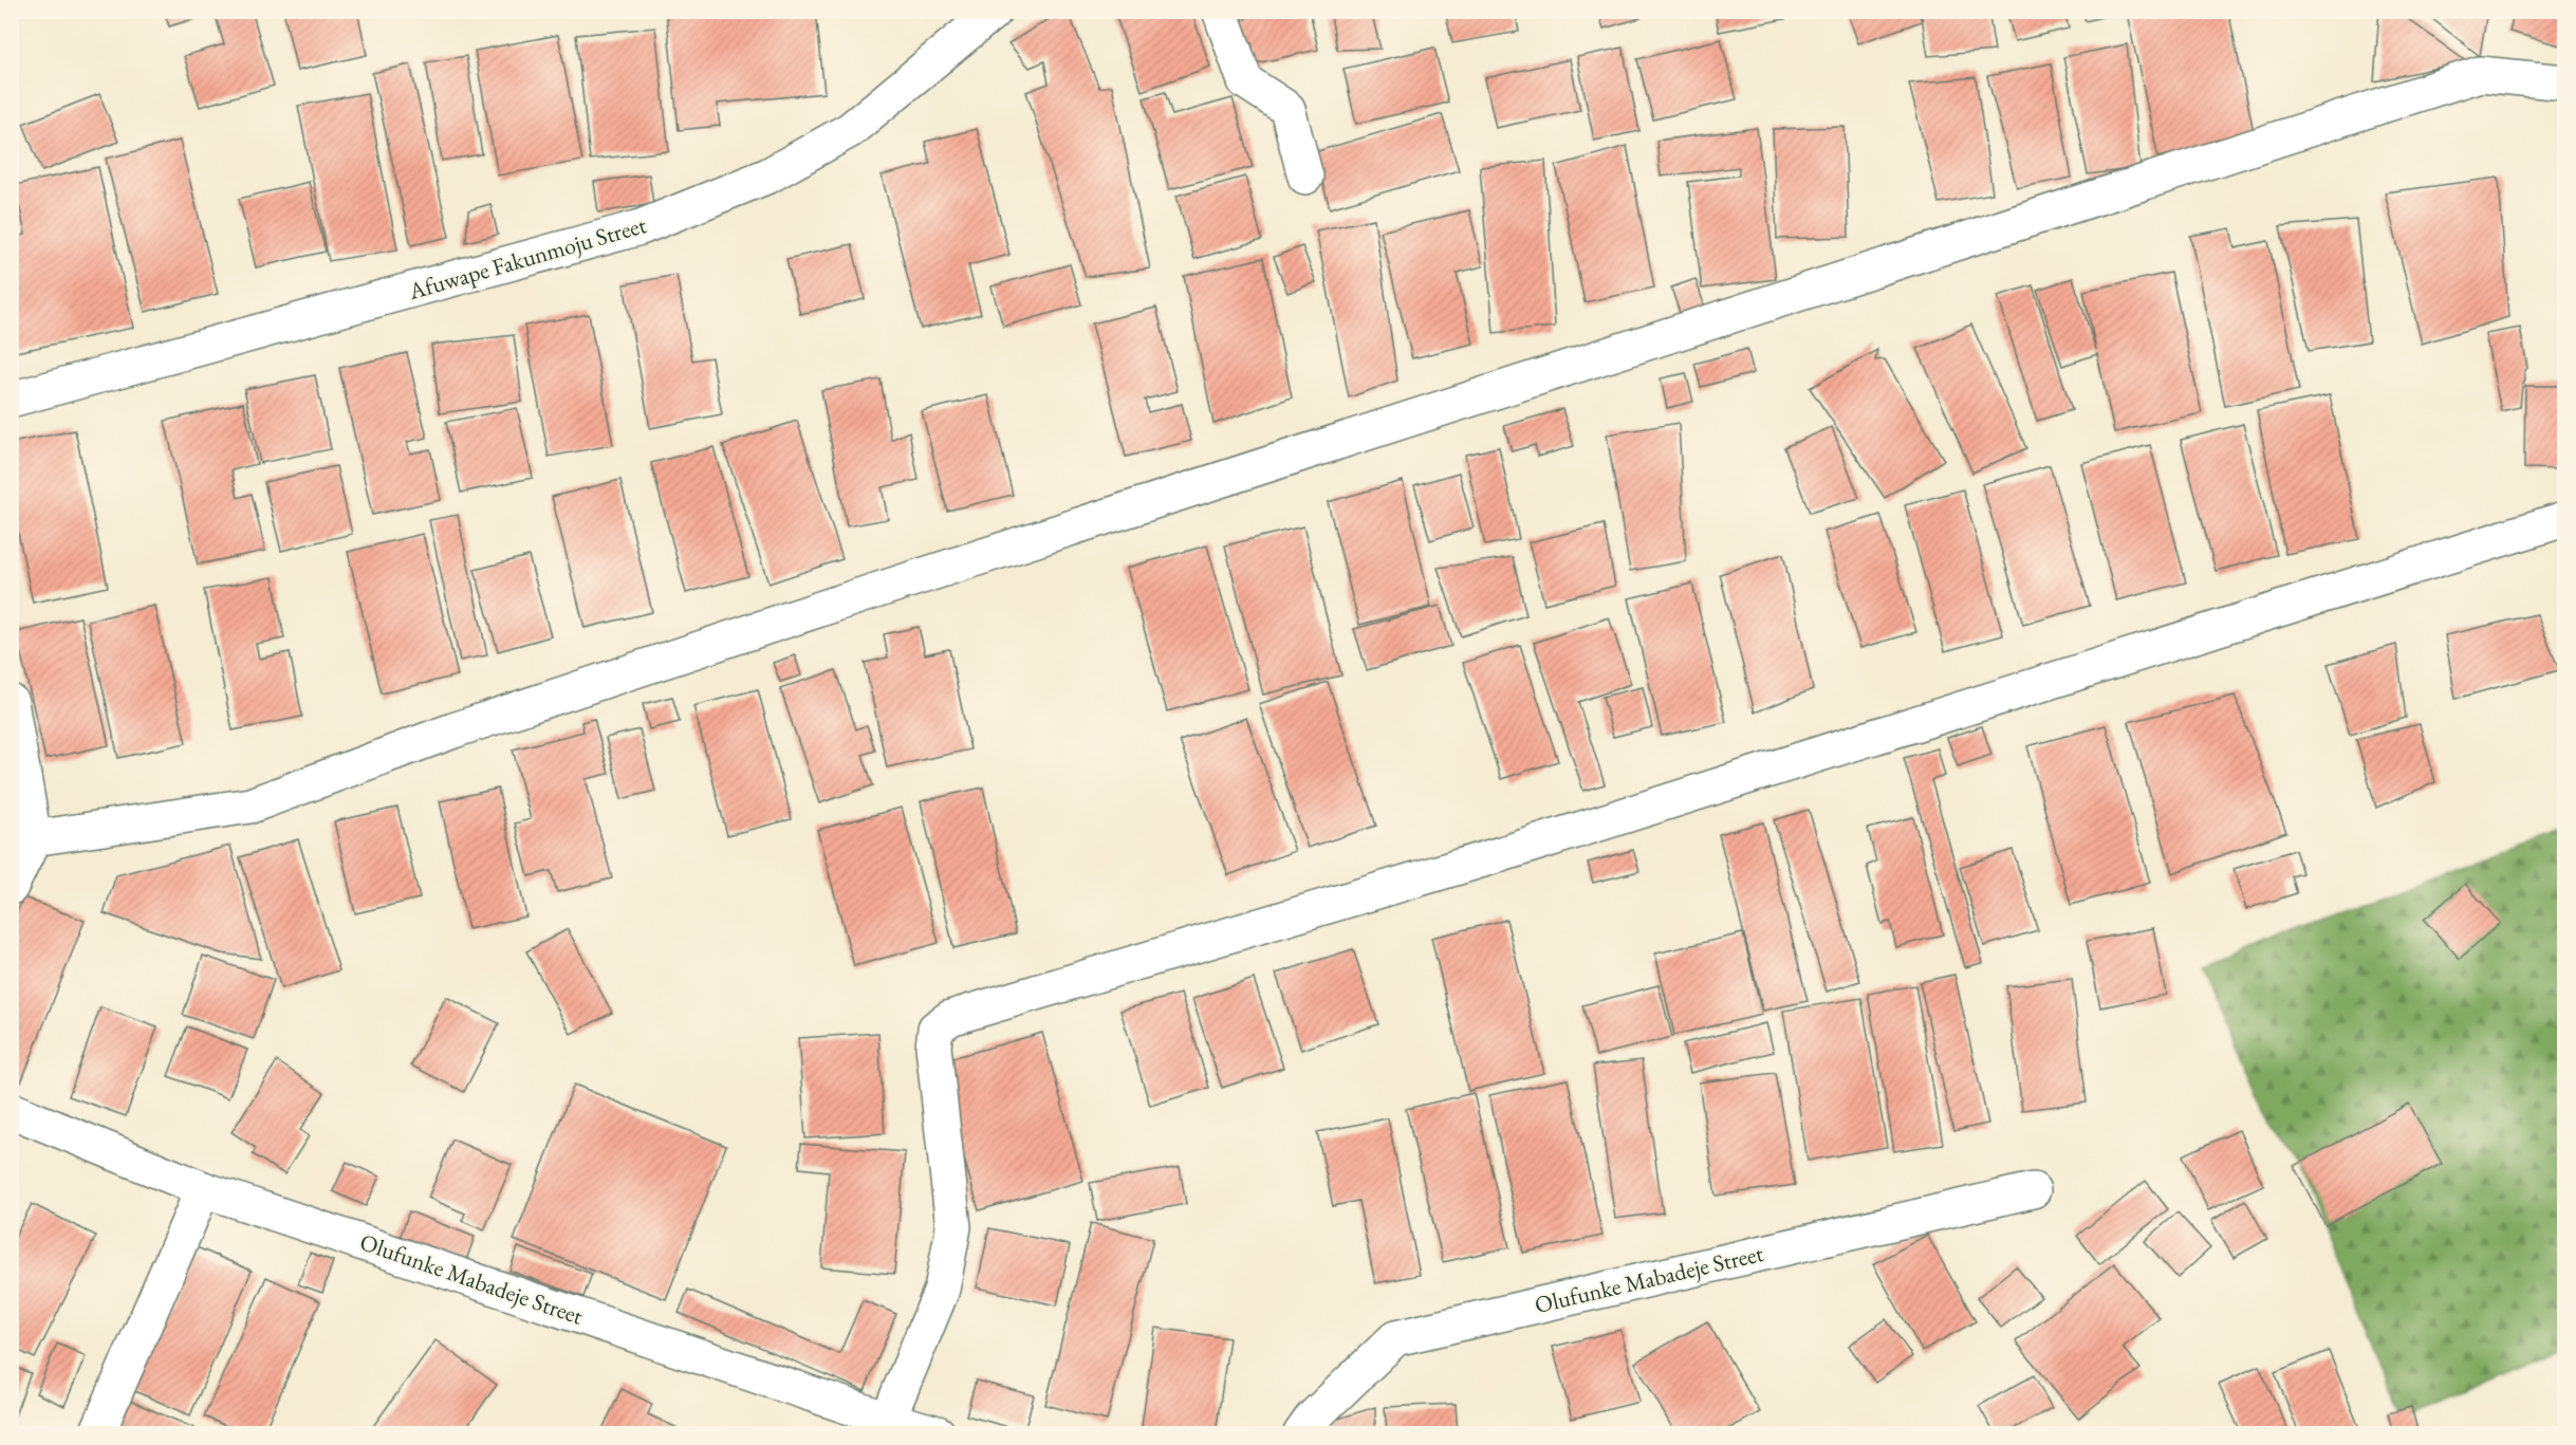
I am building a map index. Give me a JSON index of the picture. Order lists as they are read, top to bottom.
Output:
{
  "streets": {
    "street": ["Afuwape Fakunmoju Street", "Olufunke Mabadeje Street"]
  }
}
